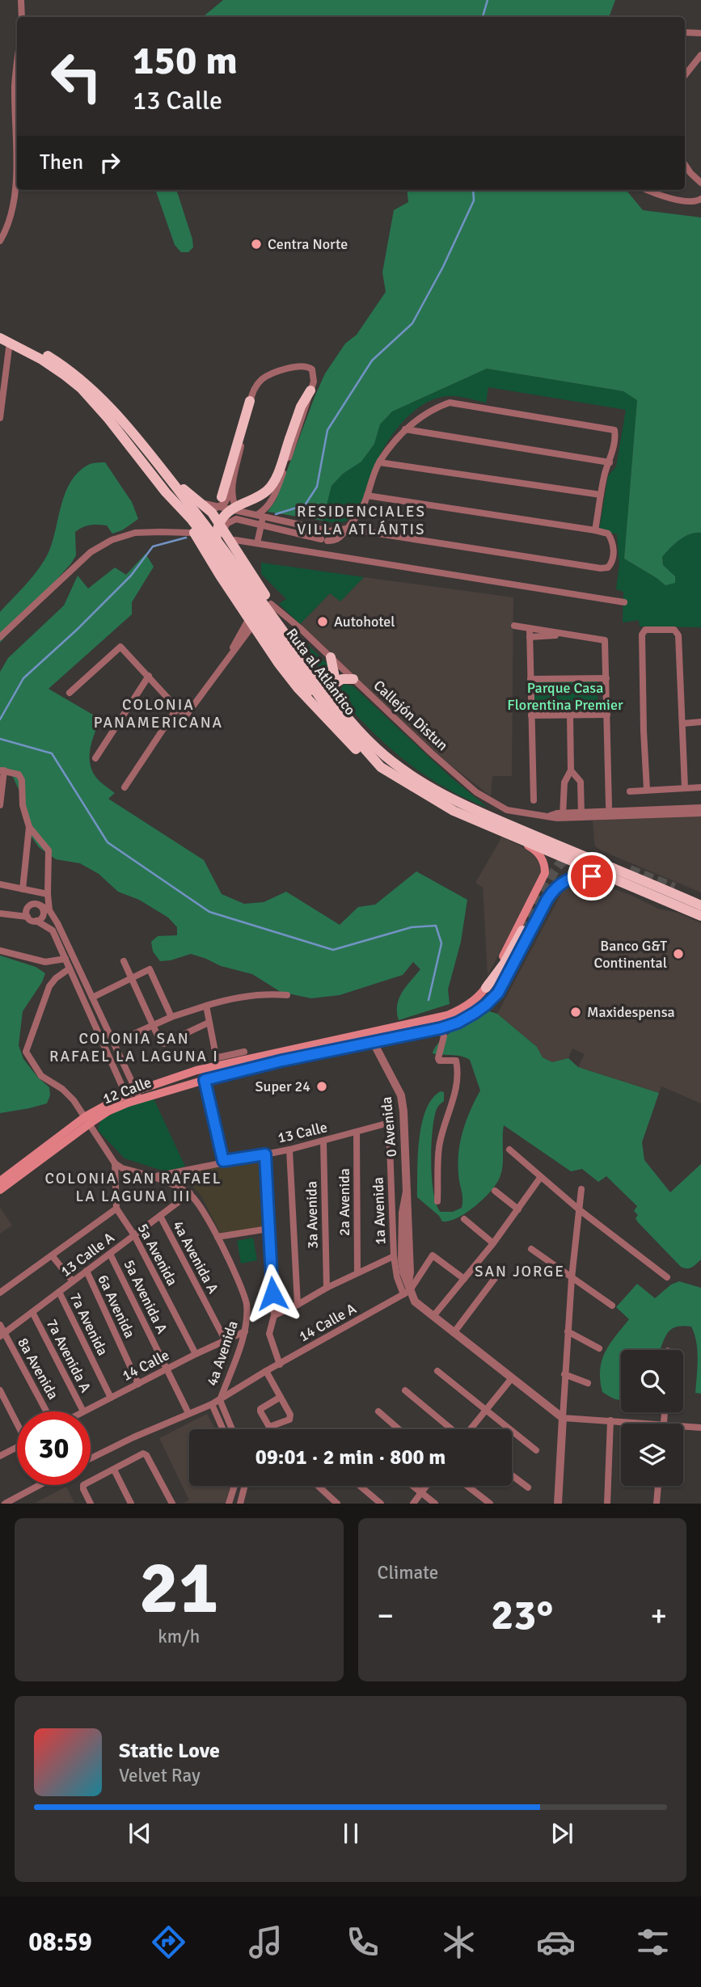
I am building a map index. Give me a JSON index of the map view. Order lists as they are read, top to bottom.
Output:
{
  "streets": {
    "highway": ["Ruta al Atlántico"],
    "main road": ["12 Calle"],
    "street": [
      "Callejón Distun",
      "0 Avenida",
      "13 Calle",
      "2a Avenida",
      "1a Avenida",
      "3a Avenida",
      "13 Calle A",
      "5a Avenida",
      "4a Avenida A",
      "5a Avenida A",
      "6a Avenida",
      "14 Calle A",
      "7a Avenida",
      "4a Avenida",
      "7a Avenida A",
      "14 Calle",
      "8a Avenida"
    ]
  },
  "crossings": [
    ["Ruta al Atlántico", "12 Calle"],
    ["12 Calle", "0 Avenida"],
    ["0 Avenida", "1a Avenida"],
    ["0 Avenida", "14 Calle A"],
    ["13 Calle", "2a Avenida"],
    ["13 Calle", "1a Avenida"],
    ["13 Calle", "3a Avenida"],
    ["1a Avenida", "14 Calle A"],
    ["13 Calle A", "5a Avenida"],
    ["13 Calle A", "4a Avenida A"],
    ["13 Calle A", "5a Avenida A"],
    ["13 Calle A", "6a Avenida"],
    ["13 Calle A", "7a Avenida"],
    ["13 Calle A", "4a Avenida"],
    ["13 Calle A", "7a Avenida A"],
    ["13 Calle A", "8a Avenida"],
    ["5a Avenida", "14 Calle"],
    ["4a Avenida A", "14 Calle"],
    ["5a Avenida A", "14 Calle A"],
    ["5a Avenida A", "14 Calle"],
    ["6a Avenida", "14 Calle"],
    ["14 Calle A", "4a Avenida"],
    ["7a Avenida", "14 Calle"],
    ["4a Avenida", "14 Calle"],
    ["7a Avenida A", "14 Calle"]
  ],
  "districts": [
    "RESIDENCIALES VILLA ATLÁNTIS",
    "COLONIA PANAMERICANA",
    "COLONIA SAN RAFAEL LA LAGUNA I",
    "COLONIA SAN RAFAEL LA LAGUNA III",
    "SAN JORGE"
  ],
  "parks": ["Parque Casa Florentina Premier"],
  "places": [
    "Centra Norte",
    "Autohotel",
    "Banco G&T Continental",
    "Maxidespensa",
    "Super 24"
  ],
  "page": {
    "turn": ["150 m", "13 Calle"],
    "then": "Then",
    "limit": "30",
    "trip": "09:01 · 2 min · 800 m",
    "tile": [
      ["21", "km/h"],
      "Climate"
    ],
    "heat": ["−", "23°", "+"],
    "song": ["Static Love", "Velvet Ray"],
    "tabs": "08:59"
  }
}
